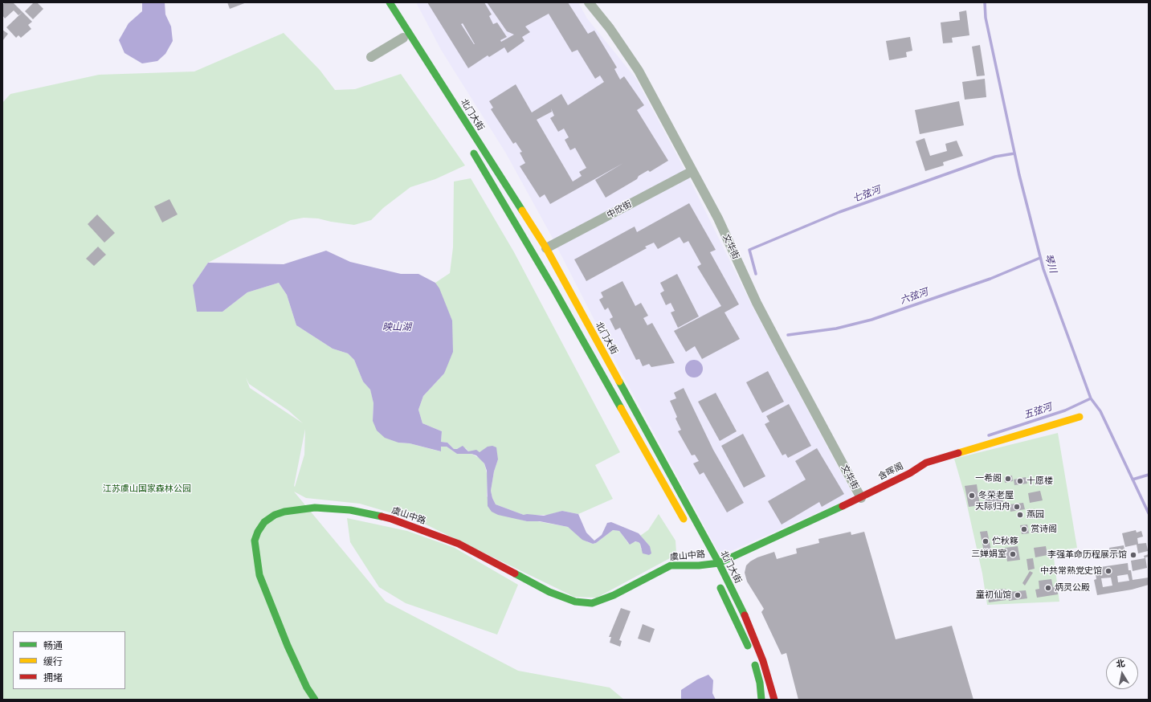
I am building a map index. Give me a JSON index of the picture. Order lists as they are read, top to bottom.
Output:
{
  "streets": {
    "main road": ["北门大街", "含晖阁", "虞山中路"],
    "street": ["中欣街", "文华街"]
  },
  "crossings": [
    ["北门大街", "中欣街"],
    ["北门大街", "含晖阁"],
    ["北门大街", "虞山中路"],
    ["中欣街", "文华街"],
    ["文华街", "含晖阁"],
    ["含晖阁", "虞山中路"]
  ],
  "water": [
    "七弦河",
    "琴川",
    "六弦河",
    "映山湖",
    "五弦河"
  ],
  "parks": ["江苏虞山国家森林公园"],
  "places": [
    "一希阁",
    "十愿楼",
    "冬荣老屋",
    "天际归舟",
    "燕园",
    "赏诗阁",
    "伫秋簃",
    "三婵娟室",
    "李强革命历程展示馆",
    "中共常熟党史馆",
    "炳灵公殿",
    "童初仙馆"
  ],
  "legend": ["畅通", "缓行", "拥堵"],
  "north": "top"
}
